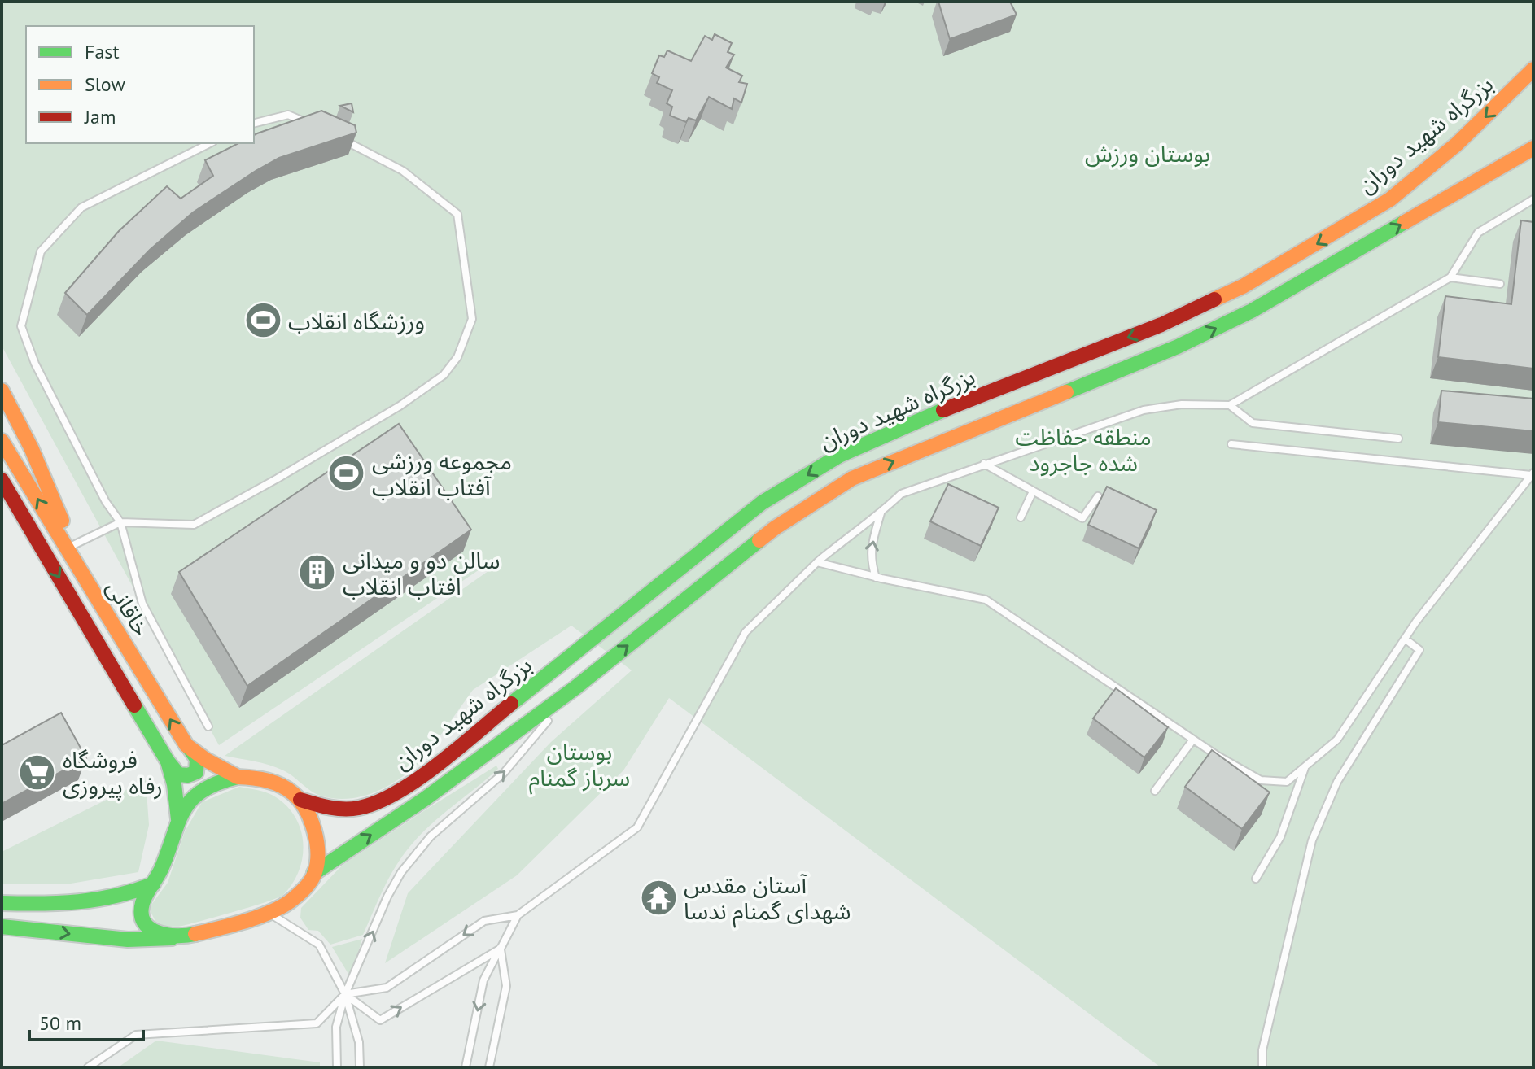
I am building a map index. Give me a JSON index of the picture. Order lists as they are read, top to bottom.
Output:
{
  "streets": {
    "main road": ["بزرگراه شهید دوران", "خاقانی"]
  },
  "crossings": [
    ["بزرگراه شهید دوران", "خاقانی"]
  ],
  "parks": ["بوستان ورزش", "منطقه حفاظت شده جاجرود", "بوستان سرباز گمنام"],
  "places": {
    "sports": ["ورزشگاه انقلاب", "مجموعه ورزشی آفتاب انقلاب"],
    "building": ["سالن دو و میدانی افتاب انقلاب"],
    "supermarket": ["فروشگاه رفاه پیروزی"],
    "temple": ["آستان مقدس شهدای گمنام ندسا"]
  },
  "legend": ["Fast", "Slow", "Jam"],
  "scale_bar": "50 m"
}
